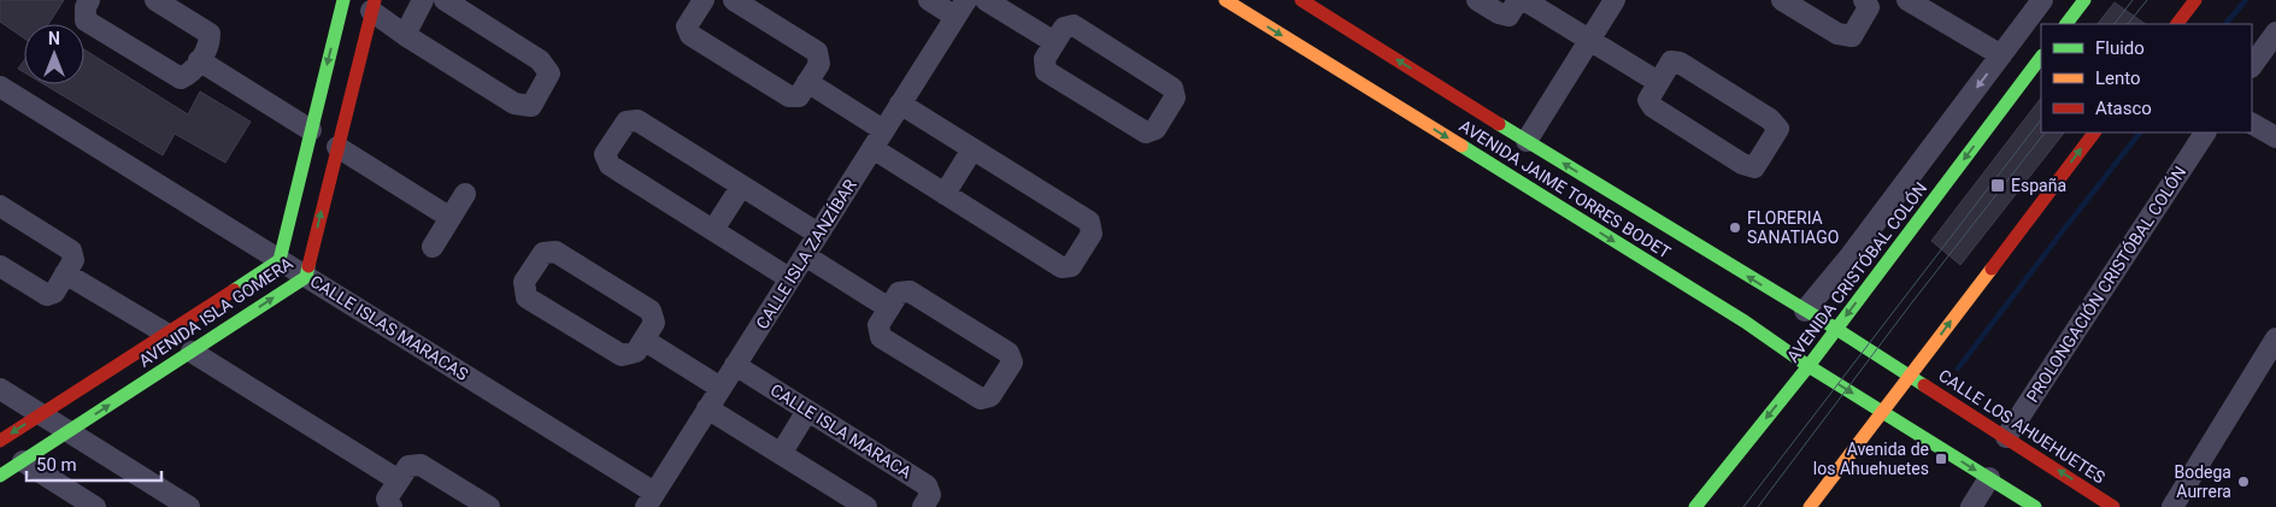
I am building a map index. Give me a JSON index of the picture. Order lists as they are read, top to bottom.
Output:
{
  "streets": {
    "street": [
      "AVENIDA JAIME TORRES BODET",
      "CALLE ISLA ZANZÍBAR",
      "AVENIDA CRISTÓBAL COLÓN",
      "PROLONGACIÓN CRISTÓBAL COLÓN",
      "AVENIDA ISLA GOMERA",
      "CALLE ISLAS MARACAS",
      "CALLE LOS AHUEHUETES",
      "CALLE ISLA MARACA"
    ]
  },
  "crossings": [
    ["AVENIDA JAIME TORRES BODET", "AVENIDA CRISTÓBAL COLÓN"],
    ["AVENIDA JAIME TORRES BODET", "CALLE LOS AHUEHUETES"],
    ["CALLE ISLA ZANZÍBAR", "CALLE ISLAS MARACAS"],
    ["CALLE ISLA ZANZÍBAR", "CALLE ISLA MARACA"],
    ["PROLONGACIÓN CRISTÓBAL COLÓN", "CALLE LOS AHUEHUETES"],
    ["AVENIDA ISLA GOMERA", "CALLE ISLAS MARACAS"]
  ],
  "places": {
    "transit": ["España", "Avenida de los Ahuehuetes"],
    "other": ["FLORERIA SANATIAGO", "Bodega Aurrera"]
  },
  "legend": ["Fluido", "Lento", "Atasco"],
  "scale_bar": "50 m",
  "north": "top"
}
